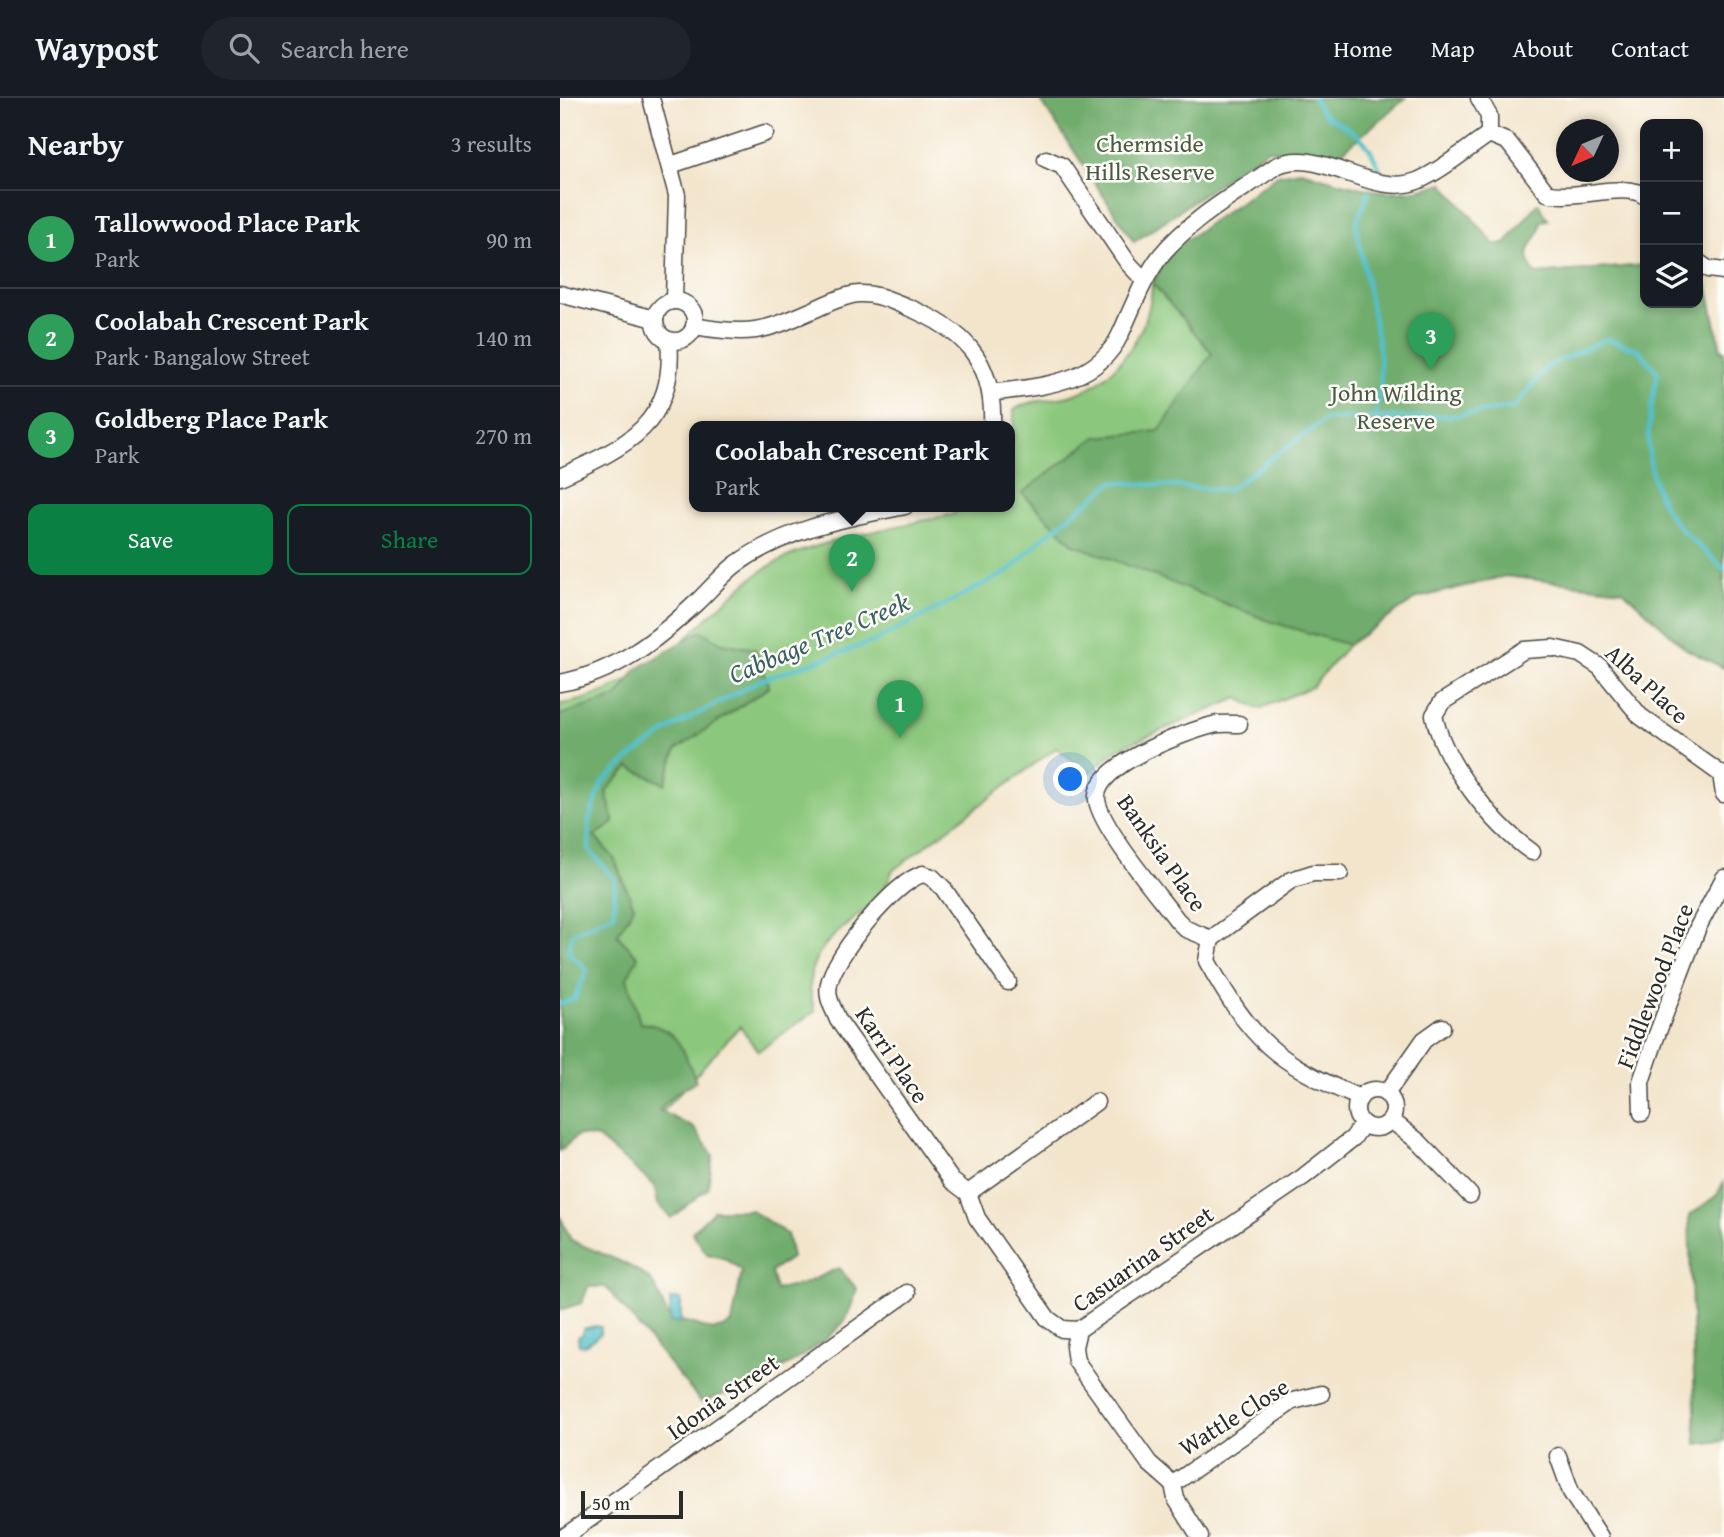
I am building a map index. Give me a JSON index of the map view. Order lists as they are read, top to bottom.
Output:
{
  "streets": {
    "street": [
      "Alba Place",
      "Banksia Place",
      "Fiddlewood Place",
      "Karri Place",
      "Casuarina Street",
      "Idonia Street",
      "Wattle Close"
    ]
  },
  "crossings": [
    ["Banksia Place", "Casuarina Street"],
    ["Karri Place", "Casuarina Street"],
    ["Casuarina Street", "Wattle Close"]
  ],
  "water": ["Cabbage Tree Creek"],
  "parks": ["Chermside Hills Reserve", "John Wilding Reserve"],
  "scale_bar": "50 m",
  "north": "bottom left",
  "page": {
    "header": "Waypost",
    "search": "Search here",
    "nav": [
      "Home",
      "Map",
      "About",
      "Contact"
    ],
    "heading": ["Nearby", "3 results"],
    "map_buttons": ["+", "−"],
    "list": [
      {
        "mark": "1",
        "name": "Tallowwood Place Park",
        "note": "Park",
        "value": "90 m"
      },
      {
        "mark": "2",
        "name": "Coolabah Crescent Park",
        "note": "Park · Bangalow Street",
        "value": "140 m"
      },
      {
        "mark": "3",
        "name": "Goldberg Place Park",
        "note": "Park",
        "value": "270 m"
      }
    ],
    "pins": ["3", "2", "1"],
    "popup": ["Coolabah Crescent Park", "Park"],
    "buttons": ["Save", "Share"],
    "scale": "50 m"
  }
}
